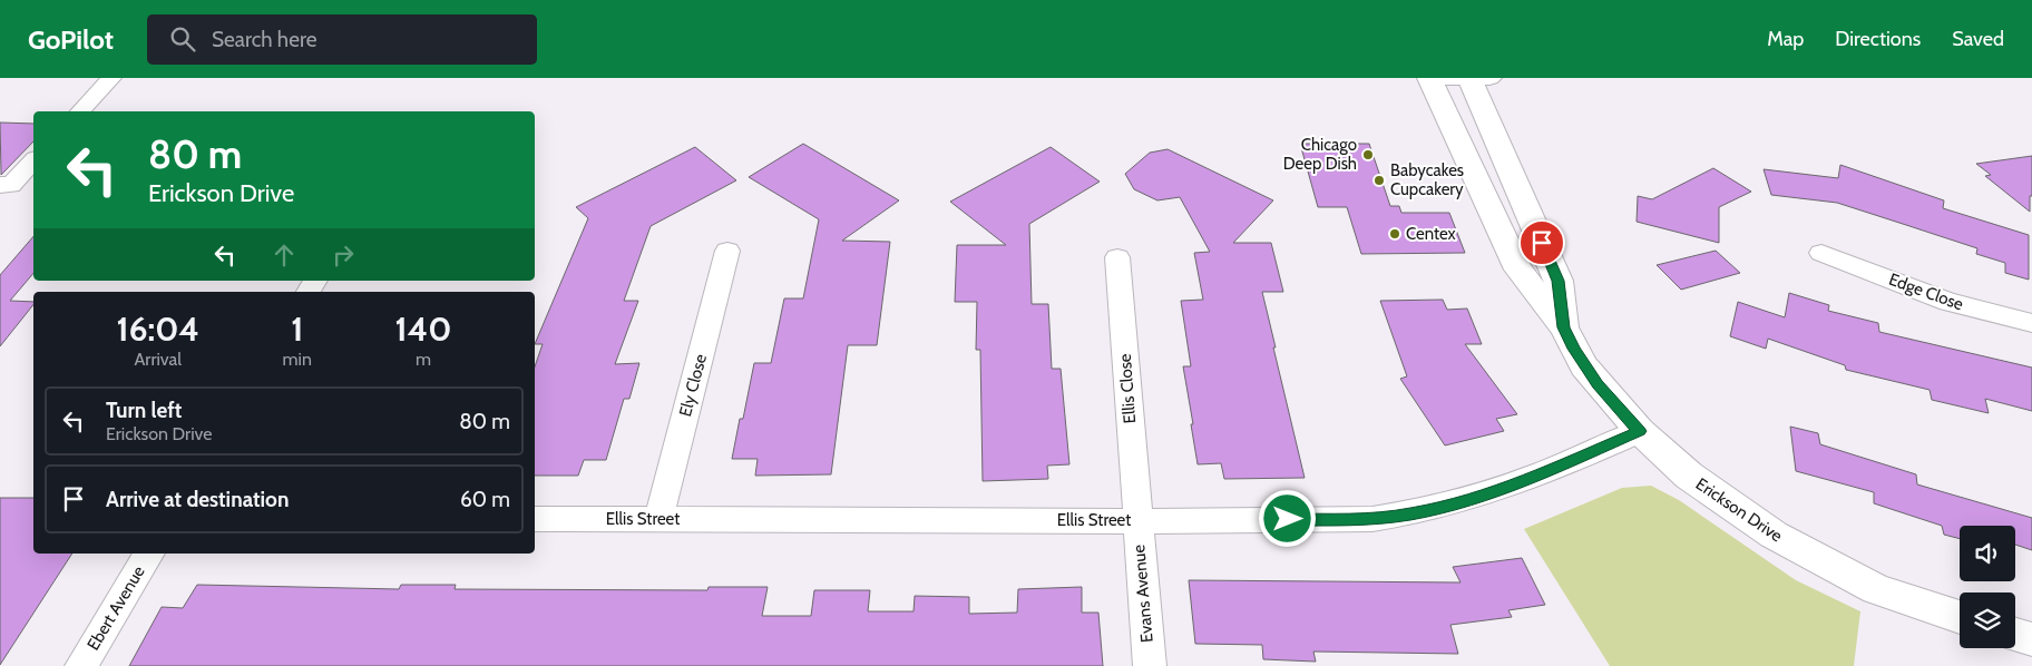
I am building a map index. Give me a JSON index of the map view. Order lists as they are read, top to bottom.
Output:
{
  "streets": {
    "street": [
      "Edge Close",
      "Ely Close",
      "Ellis Close",
      "Erickson Drive",
      "Ellis Street",
      "Evans Avenue",
      "Ebert Avenue"
    ]
  },
  "crossings": [
    ["Ely Close", "Ellis Street"],
    ["Ellis Close", "Ellis Street"],
    ["Ellis Close", "Evans Avenue"],
    ["Erickson Drive", "Ellis Street"],
    ["Ellis Street", "Evans Avenue"]
  ],
  "places": ["Chicago Deep Dish", "Babycakes Cupcakery", "Centex"],
  "page": {
    "header": "GoPilot",
    "search": "Search here",
    "nav": ["Map", "Directions", "Saved"],
    "turn": ["80 m", "Erickson Drive"],
    "eta": [
      "16:04",
      "Arrival",
      "1",
      "min",
      "140",
      "m"
    ],
    "list": [
      {
        "name": "Turn left",
        "note": "Erickson Drive",
        "value": "80 m"
      },
      {
        "name": "Arrive at destination",
        "value": "60 m"
      }
    ]
  }
}
